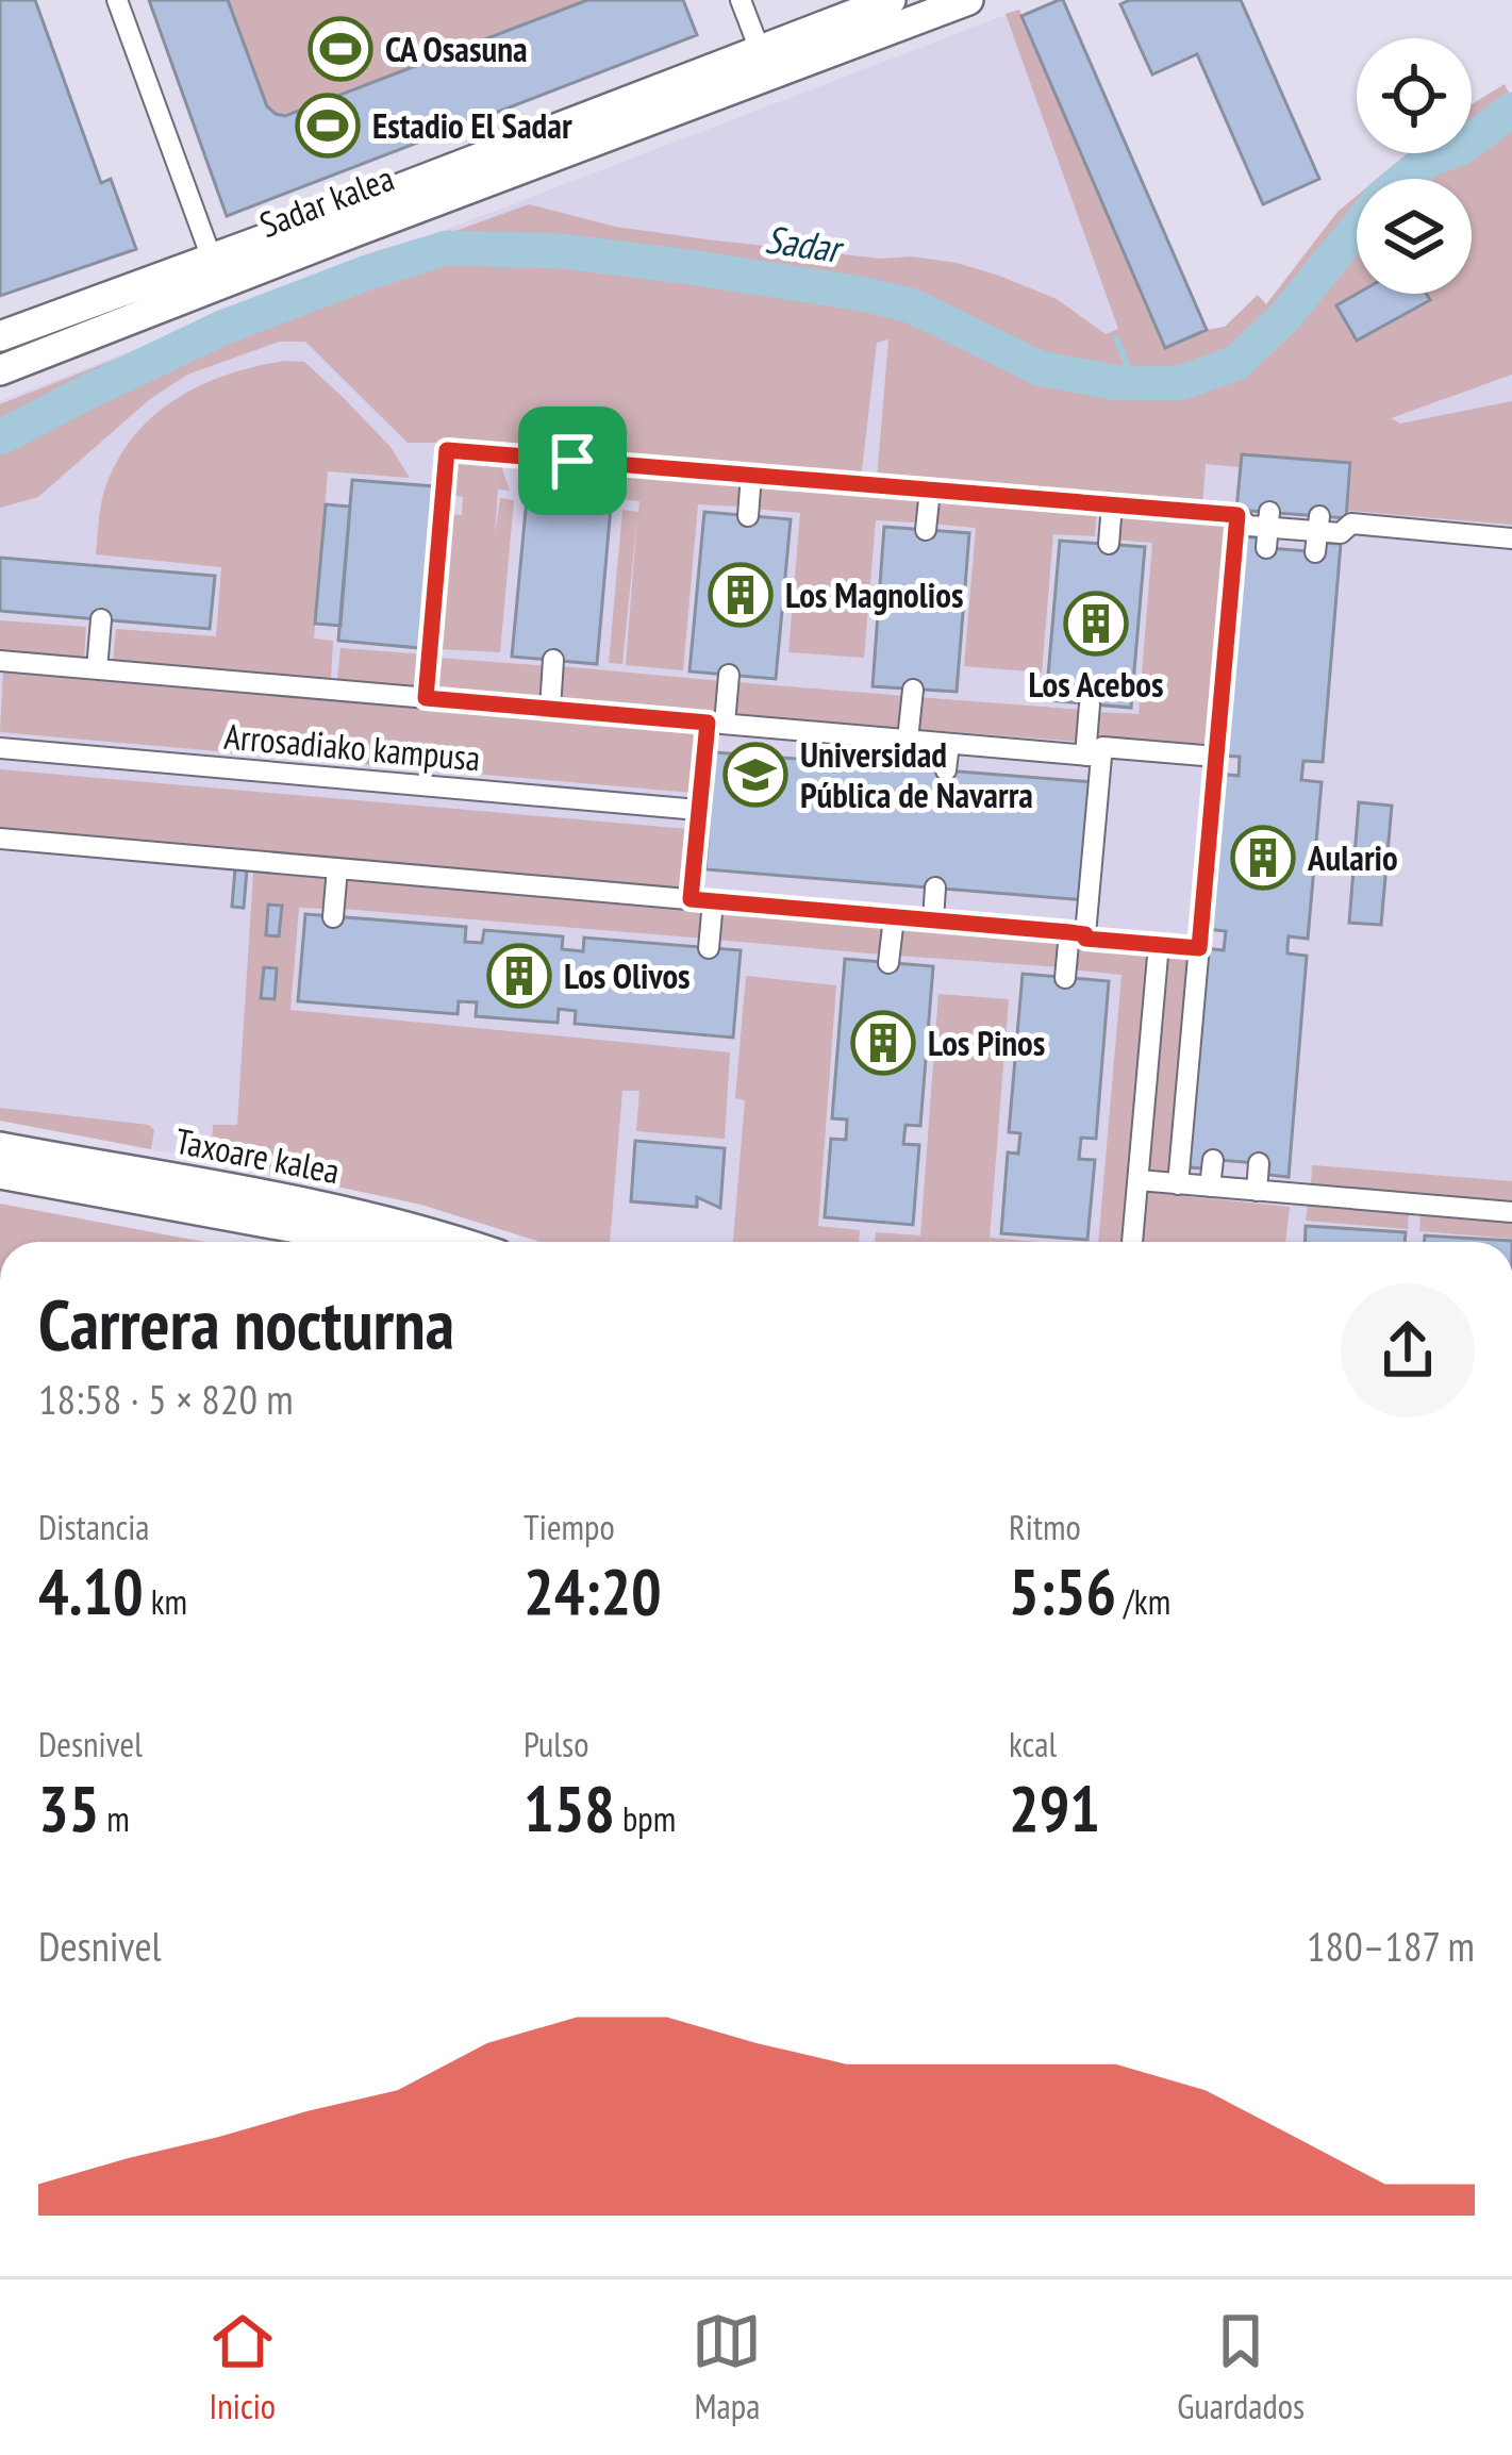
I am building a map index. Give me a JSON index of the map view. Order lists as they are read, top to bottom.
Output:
{
  "streets": {
    "street": ["Sadar kalea", "Arrosadiako kampusa", "Taxoare kalea"]
  },
  "water": ["Sadar"],
  "places": {
    "sports": ["CA Osasuna", "Estadio El Sadar"],
    "building": [
      "Los Magnolios",
      "Los Acebos",
      "Aulario",
      "Los Olivos",
      "Los Pinos"
    ],
    "school or university": ["Universidad Pública de Navarra"]
  },
  "page": {
    "heading": ["Carrera nocturna", "18:58 · 5 × 820 m"],
    "stats": [
      ["Distancia", "4.10 km"],
      ["Tiempo", "24:20"],
      ["Ritmo", "5:56 /km"],
      ["Desnivel", "35 m"],
      ["Pulso", "158 bpm"],
      ["kcal", "291"]
    ],
    "chart": ["Desnivel", "180–187 m"],
    "tabs": ["Inicio", "Mapa", "Guardados"]
  }
}
